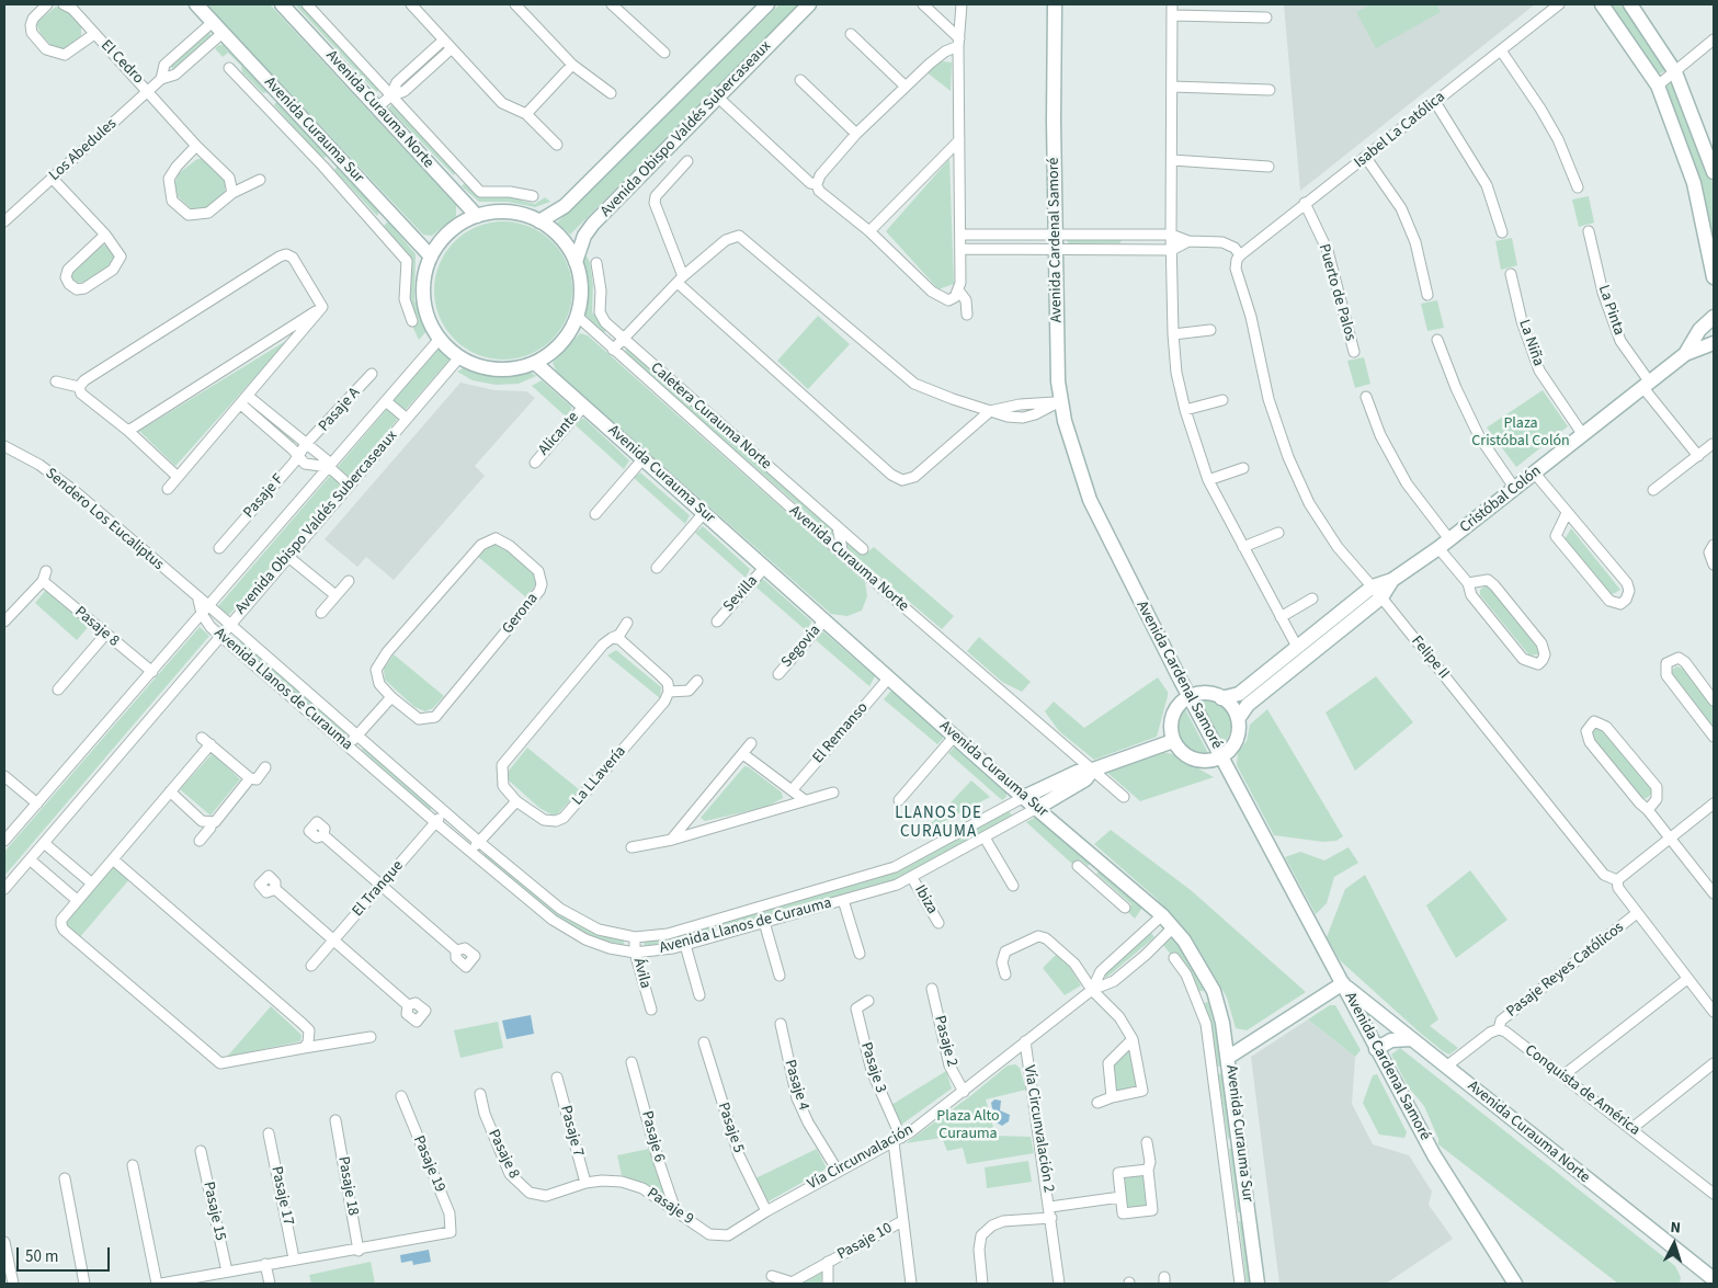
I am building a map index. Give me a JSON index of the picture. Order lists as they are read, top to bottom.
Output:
{
  "streets": {
    "street": [
      "El Cedro",
      "Avenida Curauma Norte",
      "Avenida Obispo Valdés Subercaseaux",
      "Avenida Curauma Sur",
      "Isabel La Católica",
      "Los Abedules",
      "Avenida Cardenal Samoré",
      "Puerto de Palos",
      "La Pinta",
      "La Niña",
      "Pasaje A",
      "Caletera Curauma Norte",
      "Alicante",
      "Pasaje F",
      "Cristóbal Colón",
      "Sendero Los Eucaliptus",
      "Sevilla",
      "Gerona",
      "Pasaje 8",
      "Segovia",
      "Felipe II",
      "Avenida Llanos de Curauma",
      "El Remanso",
      "La LLavería",
      "El Tranque",
      "Ibiza",
      "Pasaje Reyes Católicos",
      "Ávila",
      "Pasaje 2",
      "Pasaje 3",
      "Pasaje 4",
      "Conquista de América",
      "Pasaje 5",
      "Vía Circunvalación 2",
      "Pasaje 7",
      "Pasaje 6",
      "Vía Circunvalación",
      "Pasaje 19",
      "Pasaje 18",
      "Pasaje 17",
      "Pasaje 9",
      "Pasaje 15",
      "Pasaje 10"
    ]
  },
  "crossings": [
    ["El Cedro", "Los Abedules"],
    ["Avenida Curauma Norte", "Avenida Obispo Valdés Subercaseaux"],
    ["Avenida Curauma Norte", "Avenida Curauma Sur"],
    ["Avenida Curauma Norte", "Avenida Cardenal Samoré"],
    ["Avenida Curauma Norte", "Avenida Llanos de Curauma"],
    ["Avenida Obispo Valdés Subercaseaux", "Avenida Curauma Sur"],
    ["Avenida Obispo Valdés Subercaseaux", "Pasaje 8"],
    ["Avenida Obispo Valdés Subercaseaux", "Avenida Llanos de Curauma"],
    ["Avenida Curauma Sur", "Los Abedules"],
    ["Avenida Curauma Sur", "Alicante"],
    ["Avenida Curauma Sur", "Sevilla"],
    ["Avenida Curauma Sur", "Segovia"],
    ["Avenida Curauma Sur", "Avenida Llanos de Curauma"],
    ["Avenida Curauma Sur", "El Remanso"],
    ["Isabel La Católica", "Puerto de Palos"],
    ["Isabel La Católica", "Felipe II"],
    ["La Pinta", "Cristóbal Colón"],
    ["La Niña", "Cristóbal Colón"],
    ["Pasaje A", "Pasaje F"],
    ["Cristóbal Colón", "Felipe II"],
    ["Sendero Los Eucaliptus", "Avenida Llanos de Curauma"],
    ["Pasaje 8", "Pasaje 9"],
    ["Felipe II", "Pasaje Reyes Católicos"],
    ["Avenida Llanos de Curauma", "El Tranque"],
    ["Avenida Llanos de Curauma", "Ibiza"],
    ["Avenida Llanos de Curauma", "Ávila"],
    ["Pasaje Reyes Católicos", "Conquista de América"],
    ["Pasaje 2", "Vía Circunvalación"],
    ["Pasaje 3", "Vía Circunvalación"],
    ["Pasaje 3", "Pasaje 10"],
    ["Pasaje 4", "Vía Circunvalación"],
    ["Pasaje 5", "Vía Circunvalación"],
    ["Vía Circunvalación 2", "Vía Circunvalación"],
    ["Pasaje 7", "Pasaje 9"],
    ["Pasaje 6", "Pasaje 9"],
    ["Vía Circunvalación", "Pasaje 9"],
    ["Vía Circunvalación", "Pasaje 10"],
    ["Pasaje 19", "Pasaje 18"]
  ],
  "districts": ["LLANOS DE CURAUMA"],
  "parks": ["Plaza Cristóbal Colón", "Plaza Alto Curauma"],
  "scale_bar": "50 m",
  "north": "top"
}
